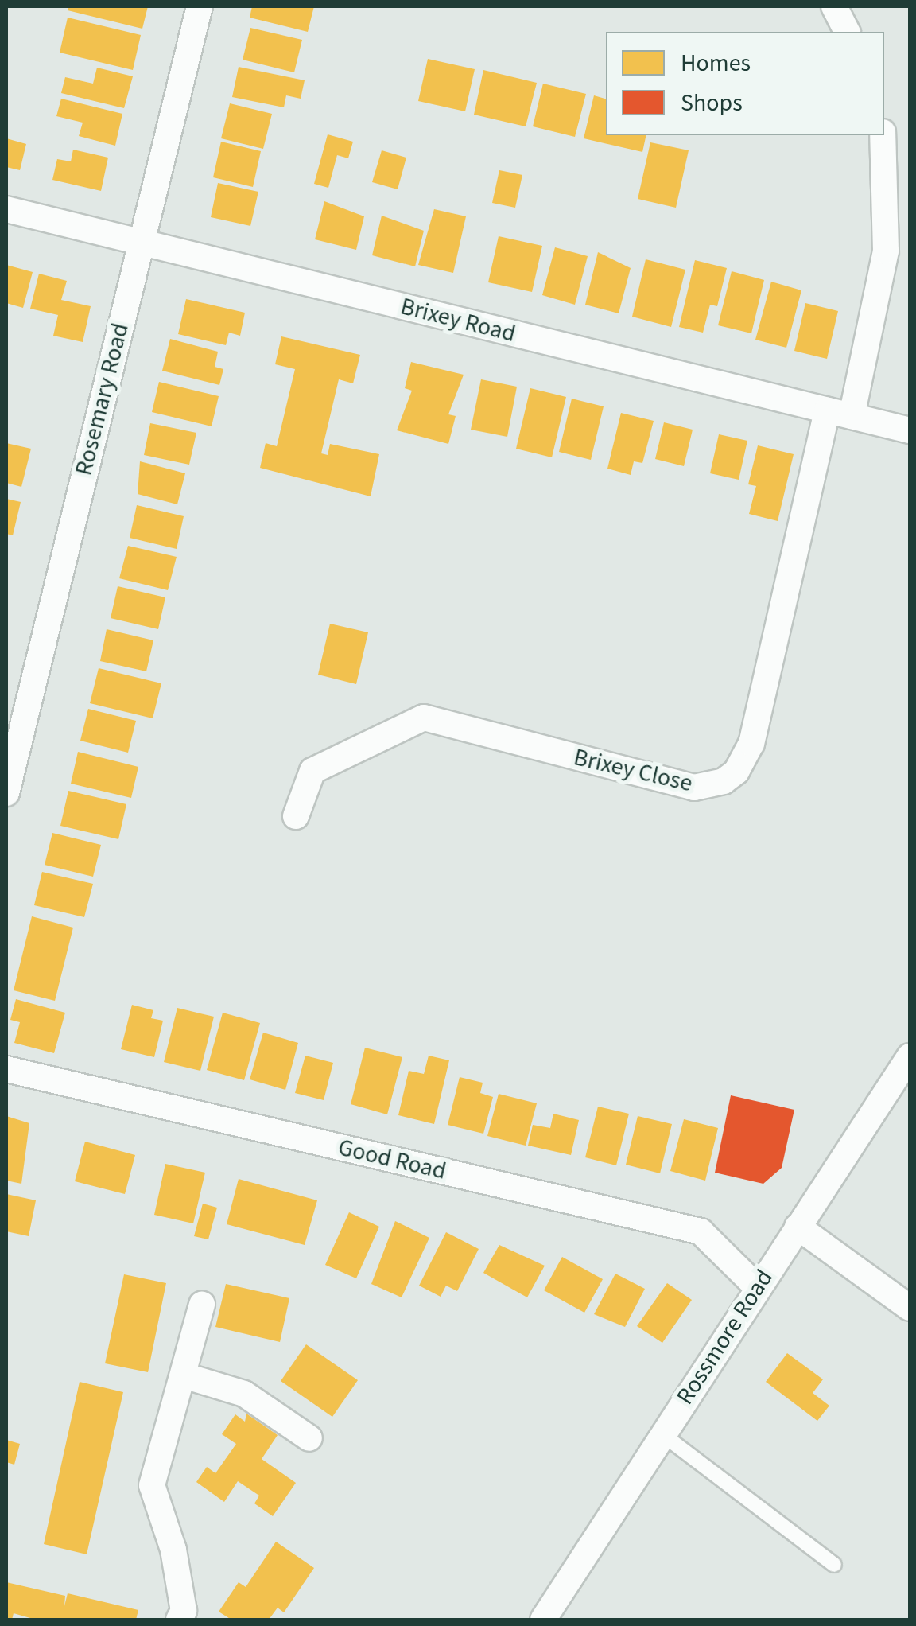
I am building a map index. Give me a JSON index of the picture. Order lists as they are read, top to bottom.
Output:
{
  "streets": {
    "street": [
      "Brixey Road",
      "Rosemary Road",
      "Brixey Close",
      "Good Road",
      "Rossmore Road"
    ]
  },
  "crossings": [
    ["Brixey Road", "Rosemary Road"],
    ["Brixey Road", "Brixey Close"],
    ["Good Road", "Rossmore Road"]
  ],
  "legend": ["Homes", "Shops"]
}
